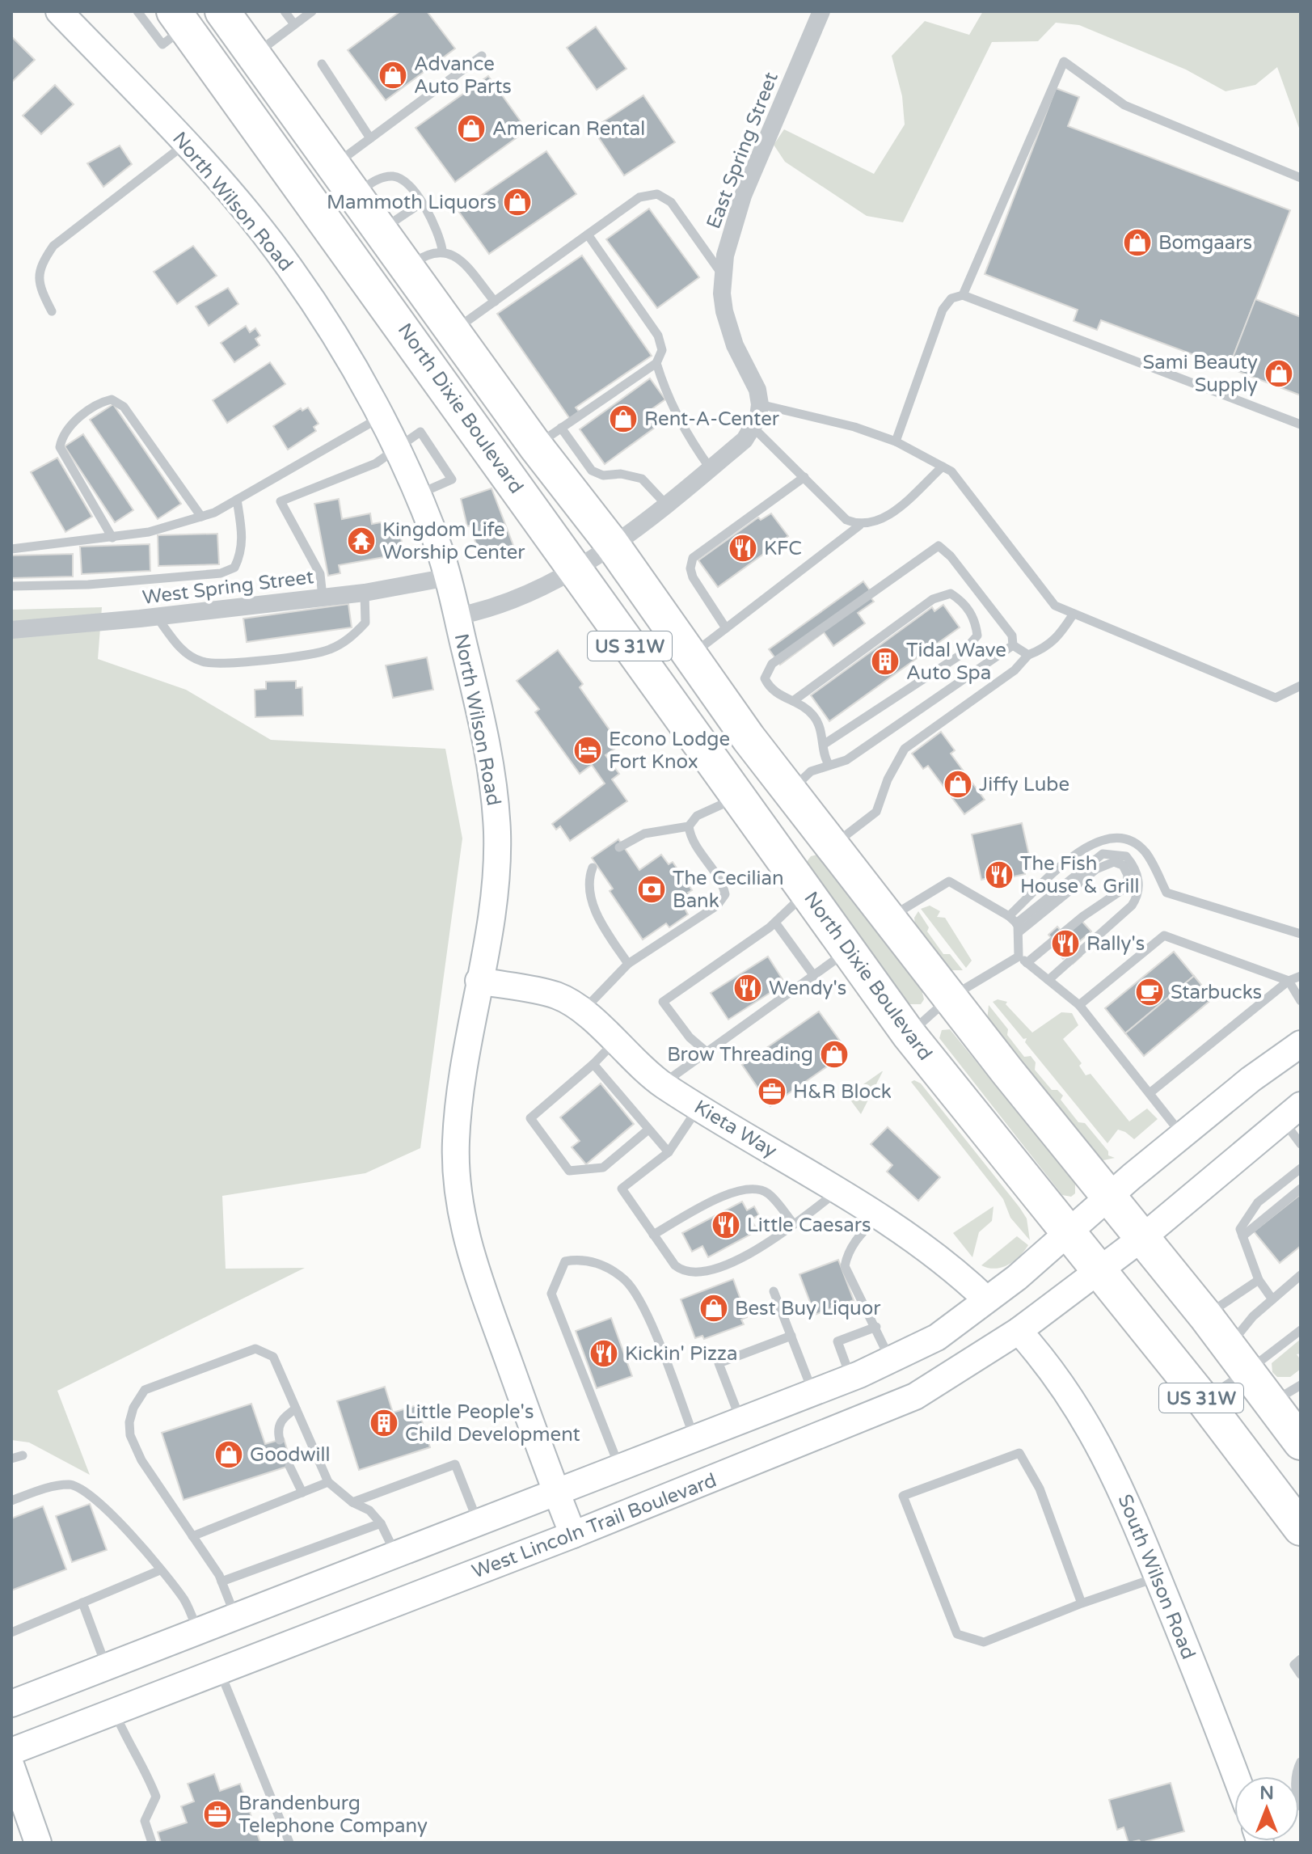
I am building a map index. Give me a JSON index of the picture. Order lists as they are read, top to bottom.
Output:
{
  "streets": {
    "highway": ["North Dixie Boulevard", "US 31W"],
    "main road": [
      "North Wilson Road",
      "Kieta Way",
      "West Lincoln Trail Boulevard",
      "South Wilson Road"
    ],
    "street": ["East Spring Street", "West Spring Street"]
  },
  "crossings": [
    ["North Wilson Road", "West Spring Street"],
    ["North Wilson Road", "Kieta Way"],
    ["North Wilson Road", "West Lincoln Trail Boulevard"],
    ["North Dixie Boulevard", "US 31W"],
    ["North Dixie Boulevard", "West Lincoln Trail Boulevard"],
    ["US 31W", "West Lincoln Trail Boulevard"],
    ["West Lincoln Trail Boulevard", "South Wilson Road"]
  ],
  "places": {
    "shop": [
      "Advance Auto Parts",
      "American Rental",
      "Mammoth Liquors",
      "Bomgaars",
      "Sami Beauty Supply",
      "Rent-A-Center",
      "Jiffy Lube",
      "Brow Threading",
      "Best Buy Liquor",
      "Goodwill"
    ],
    "temple": ["Kingdom Life Worship Center"],
    "restaurant": [
      "KFC",
      "The Fish House & Grill",
      "Rally's",
      "Wendy's",
      "Little Caesars",
      "Kickin' Pizza"
    ],
    "building": ["Tidal Wave Auto Spa", "Little People's Child Development"],
    "hotel": ["Econo Lodge Fort Knox"],
    "bank": ["The Cecilian Bank"],
    "cafe": ["Starbucks"],
    "office": ["H&R Block", "Brandenburg Telephone Company"]
  },
  "north": "top"
}
